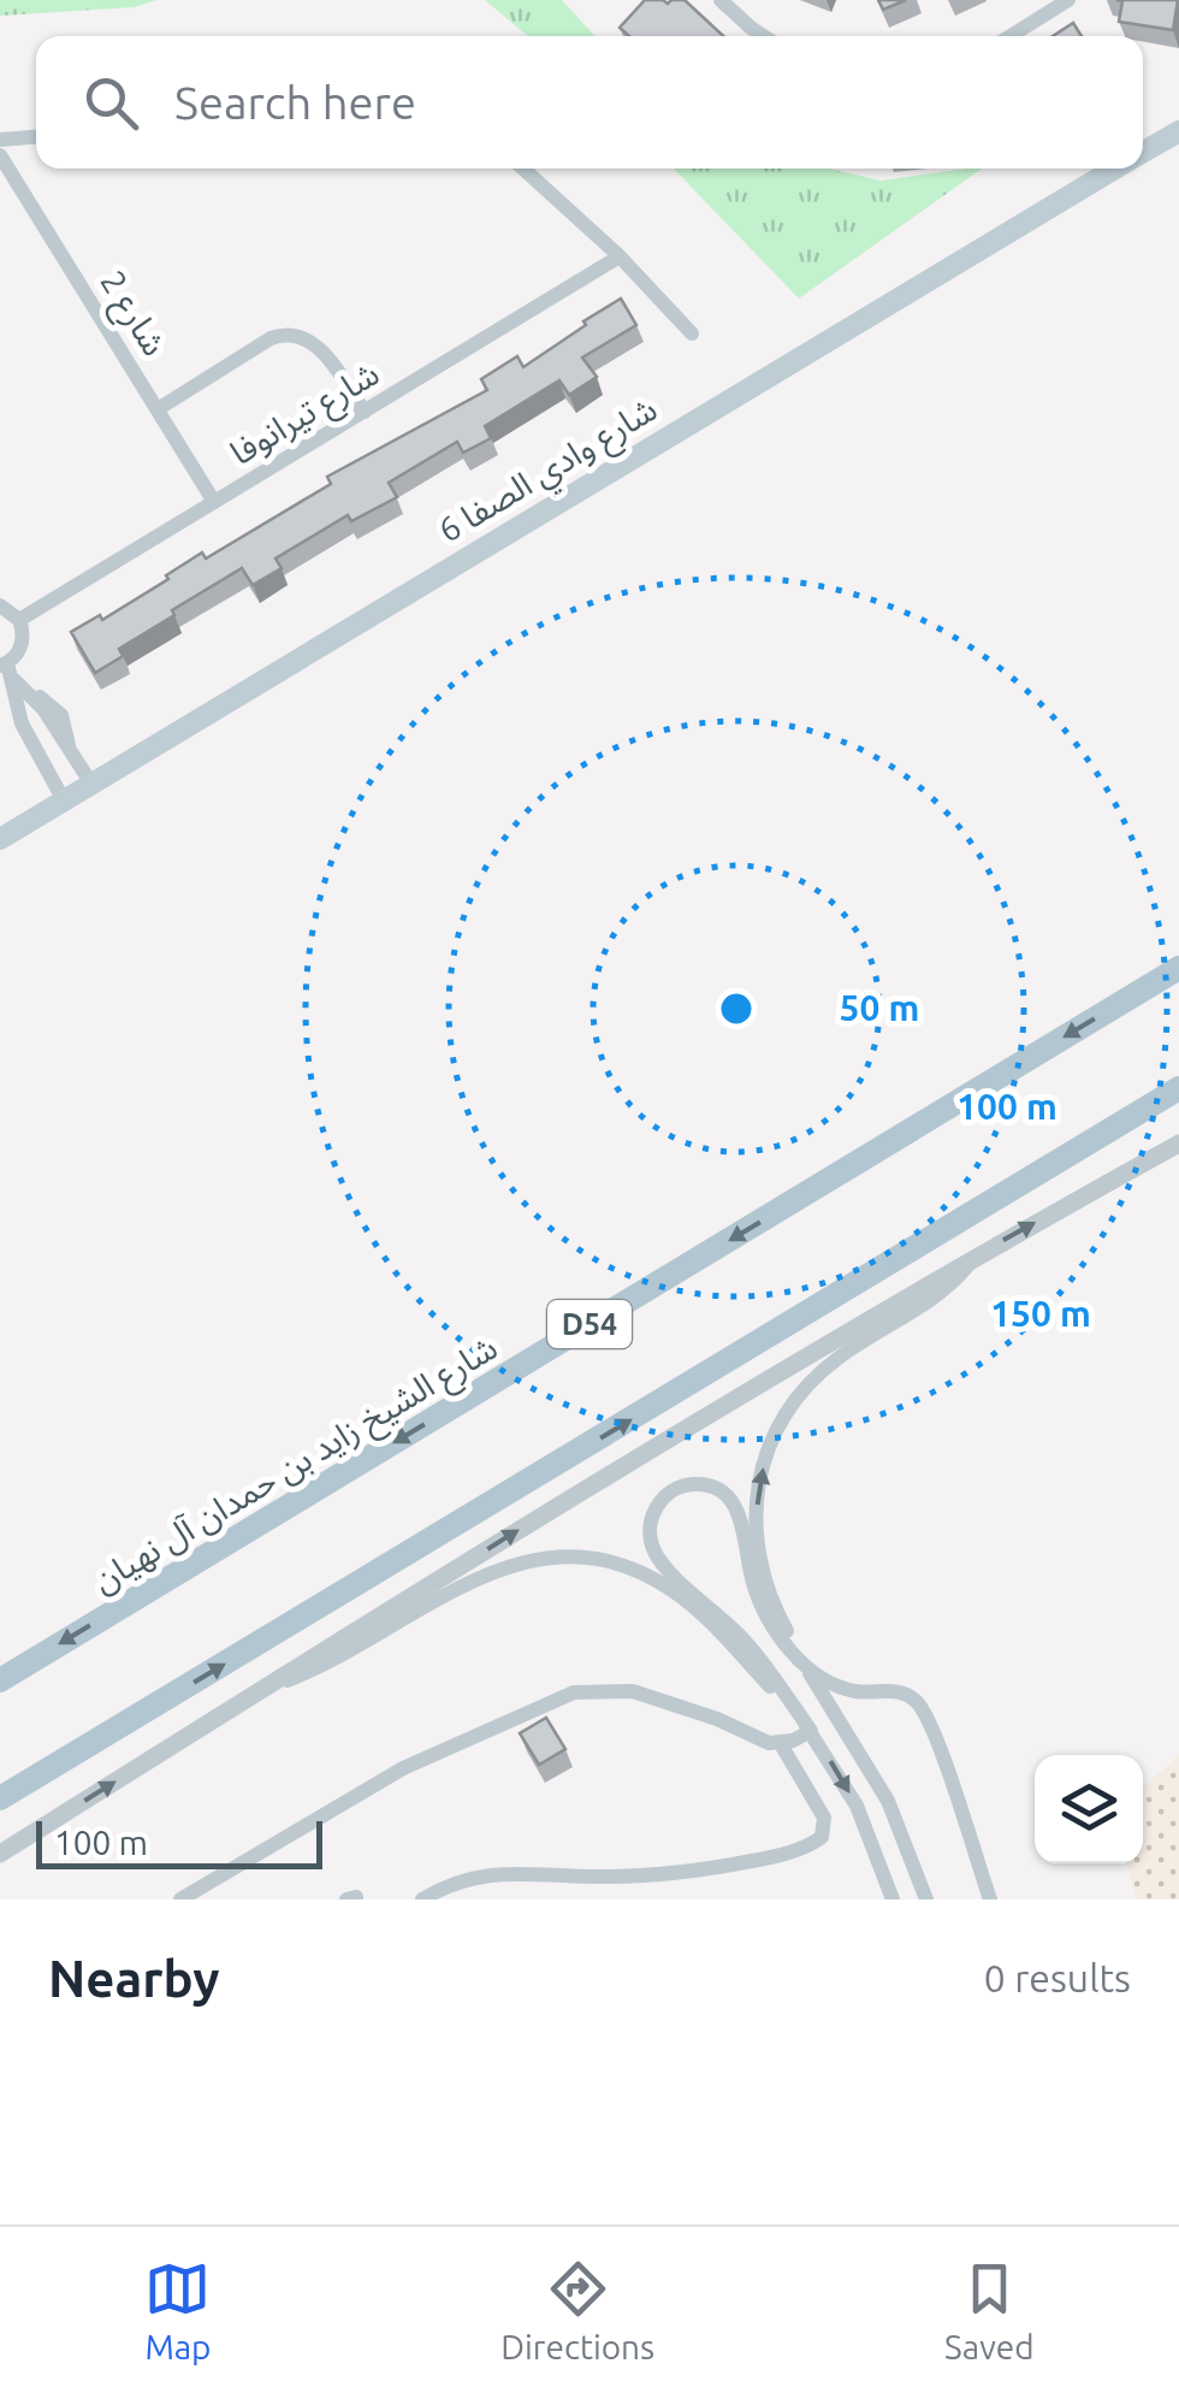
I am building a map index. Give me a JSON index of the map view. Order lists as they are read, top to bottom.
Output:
{
  "streets": {
    "main road": ["شارع وادي الصفا 6", "D54", "شارع الشيخ زايد بن حمدان آل نهيان"],
    "street": ["شارع 2", "شارع تيرانوفا"]
  },
  "crossings": [
    ["شارع 2", "شارع تيرانوفا"]
  ],
  "scale_bar": "100 m",
  "page": {
    "search": "Search here",
    "scale": "100 m",
    "heading": ["Nearby", "0 results"],
    "nav": ["Map", "Directions", "Saved"]
  },
  "rings": ["50 m", "100 m", "150 m"]
}
